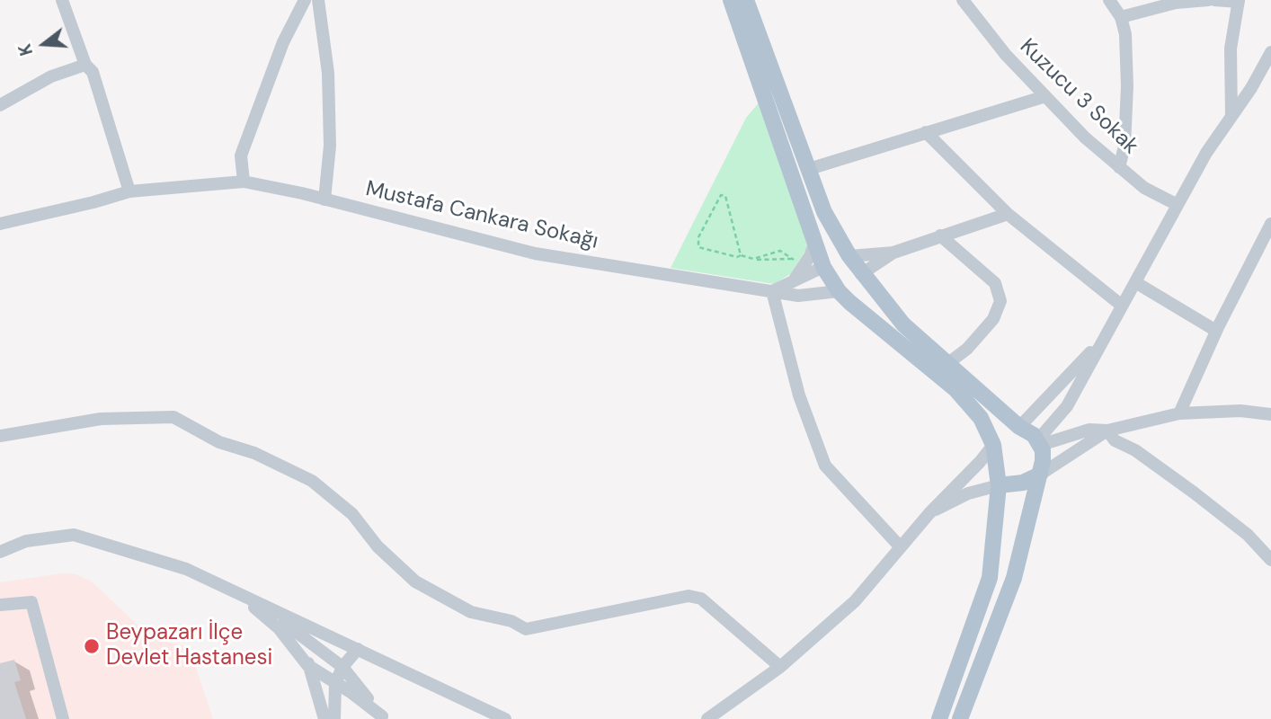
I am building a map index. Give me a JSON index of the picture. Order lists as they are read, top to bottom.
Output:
{
  "streets": {
    "street": ["Kuzucu 3 Sokak", "Mustafa Cankara Sokağı"]
  },
  "places": ["Beypazarı İlçe Devlet Hastanesi"],
  "north": "left"
}
